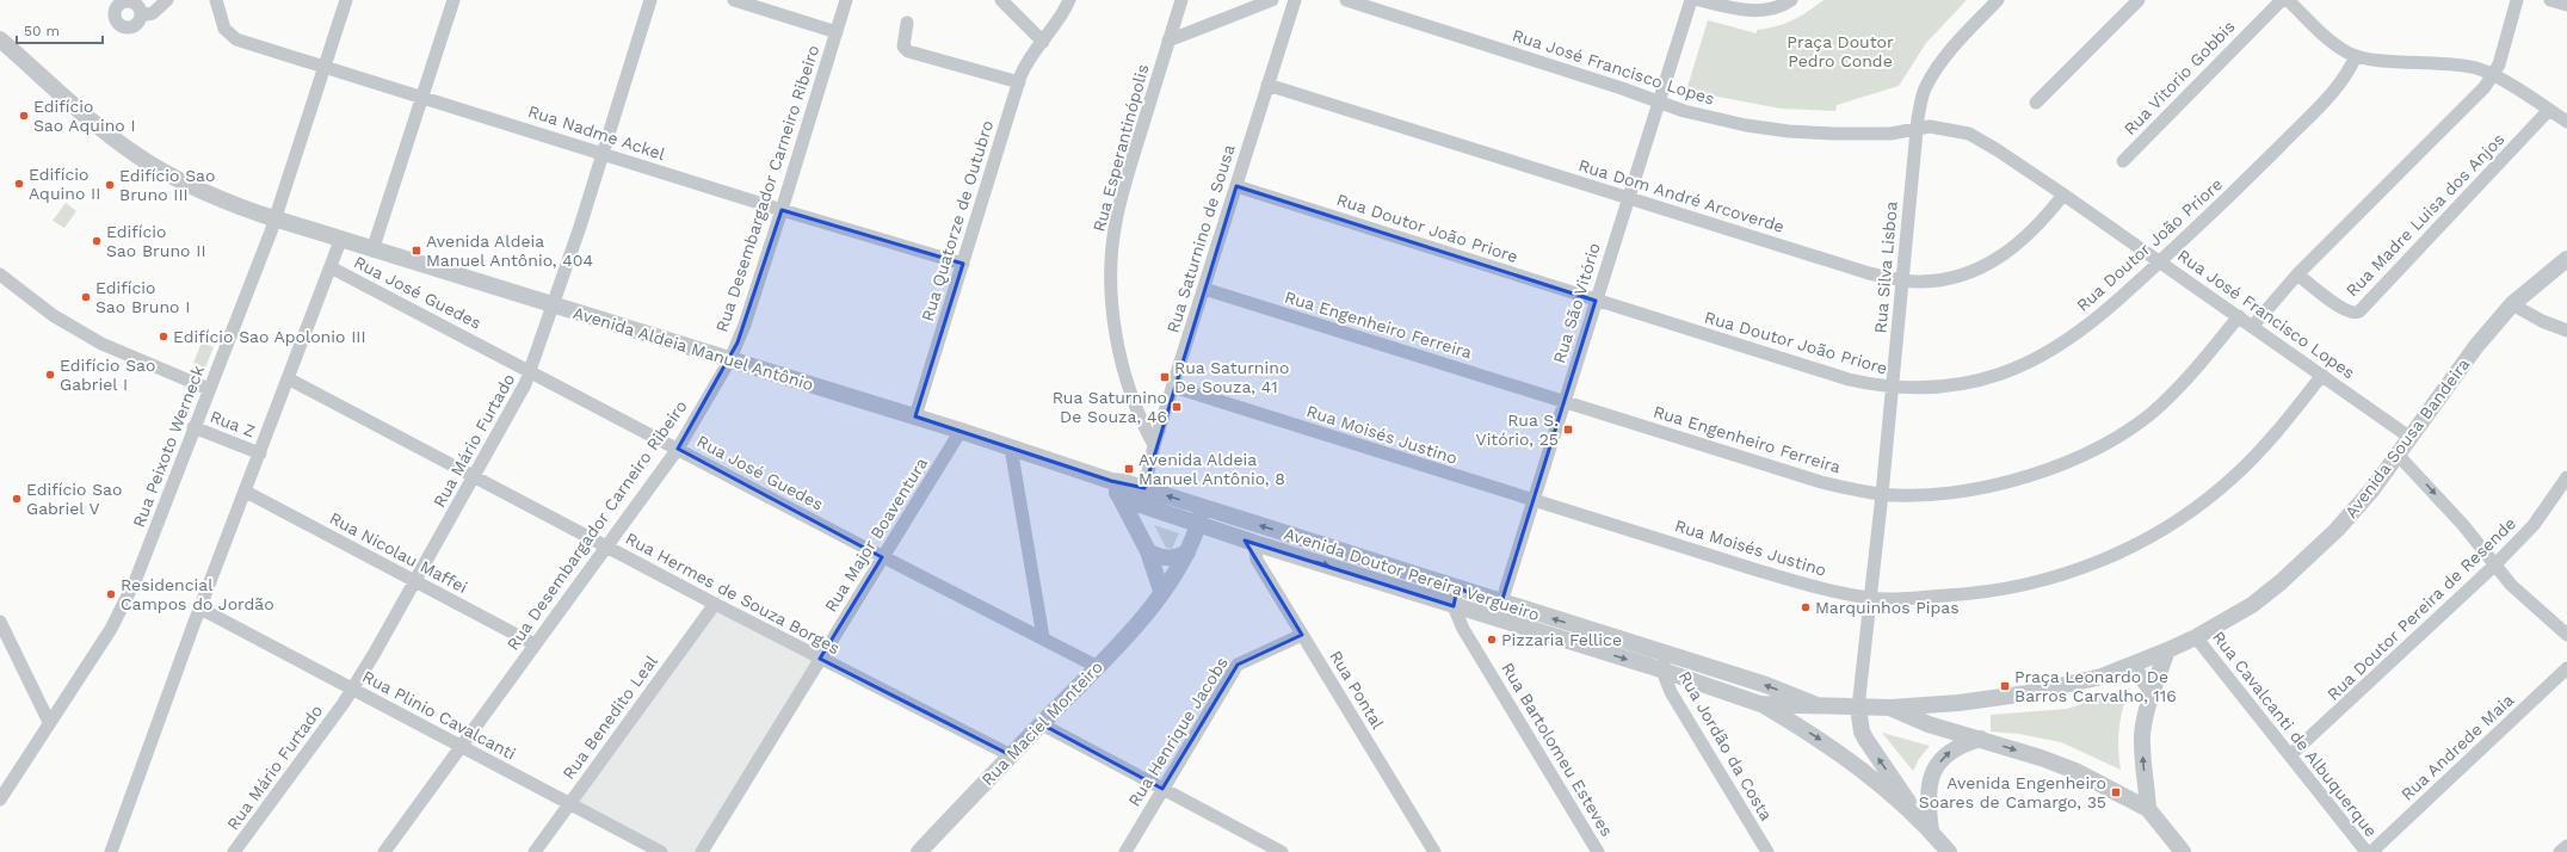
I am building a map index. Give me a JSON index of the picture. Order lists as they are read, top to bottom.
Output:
{
  "streets": {
    "street": [
      "Rua José Francisco Lopes",
      "Rua Vitorio Gobbis",
      "Rua Nadme Ackel",
      "Rua Esperantinópolis",
      "Rua Desembargador Carneiro Ribeiro",
      "Rua Dom André Arcoverde",
      "Rua Madre Luisa dos Anjos",
      "Rua Quatorze de Outubro",
      "Rua Doutor João Priore",
      "Rua Saturnino de Sousa",
      "Rua Silva Lisboa",
      "Rua José Guedes",
      "Rua São Vitório",
      "Rua Engenheiro Ferreira",
      "Avenida Aldeia Manuel Antônio",
      "Rua Z",
      "Rua Moisés Justino",
      "Avenida Sousa Bandeira",
      "Rua Mário Furtado",
      "Rua Peixoto Werneck",
      "Rua Major Boaventura",
      "Rua Nicolau Maffei",
      "Avenida Doutor Pereira Vergueiro",
      "Rua Hermes de Souza Borges",
      "Rua Doutor Pereira de Resende",
      "Rua Pontal",
      "Rua Plinio Cavalcanti",
      "Rua Benedito Leal",
      "Rua Maciel Monteiro",
      "Rua Henrique Jacobs",
      "Rua Cavalcanti de Albuquerque",
      "Rua Jordão da Costa",
      "Rua Andrede Maia",
      "Rua Bartolomeu Esteves"
    ]
  },
  "crossings": [
    ["Rua José Francisco Lopes", "Rua Dom André Arcoverde"],
    ["Rua José Francisco Lopes", "Rua Doutor João Priore"],
    ["Rua José Francisco Lopes", "Rua Silva Lisboa"],
    ["Rua José Francisco Lopes", "Rua São Vitório"],
    ["Rua José Francisco Lopes", "Rua Engenheiro Ferreira"],
    ["Rua José Francisco Lopes", "Rua Moisés Justino"],
    ["Rua José Francisco Lopes", "Avenida Sousa Bandeira"],
    ["Rua Nadme Ackel", "Rua Desembargador Carneiro Ribeiro"],
    ["Rua Nadme Ackel", "Rua Quatorze de Outubro"],
    ["Rua Nadme Ackel", "Rua Mário Furtado"],
    ["Rua Nadme Ackel", "Rua Peixoto Werneck"],
    ["Rua Esperantinópolis", "Rua Saturnino de Sousa"],
    ["Rua Desembargador Carneiro Ribeiro", "Rua José Guedes"],
    ["Rua Desembargador Carneiro Ribeiro", "Avenida Aldeia Manuel Antônio"],
    ["Rua Desembargador Carneiro Ribeiro", "Rua Nicolau Maffei"],
    ["Rua Desembargador Carneiro Ribeiro", "Rua Hermes de Souza Borges"],
    ["Rua Desembargador Carneiro Ribeiro", "Rua Plinio Cavalcanti"],
    ["Rua Dom André Arcoverde", "Rua Saturnino de Sousa"],
    ["Rua Dom André Arcoverde", "Rua Silva Lisboa"],
    ["Rua Dom André Arcoverde", "Rua São Vitório"],
    ["Rua Quatorze de Outubro", "Avenida Aldeia Manuel Antônio"],
    ["Rua Doutor João Priore", "Rua Saturnino de Sousa"],
    ["Rua Doutor João Priore", "Rua Silva Lisboa"],
    ["Rua Doutor João Priore", "Rua São Vitório"],
    ["Rua Saturnino de Sousa", "Rua Engenheiro Ferreira"],
    ["Rua Saturnino de Sousa", "Avenida Aldeia Manuel Antônio"],
    ["Rua Saturnino de Sousa", "Rua Moisés Justino"],
    ["Rua Saturnino de Sousa", "Avenida Doutor Pereira Vergueiro"],
    ["Rua Silva Lisboa", "Rua Engenheiro Ferreira"],
    ["Rua Silva Lisboa", "Rua Moisés Justino"],
    ["Rua Silva Lisboa", "Avenida Sousa Bandeira"],
    ["Rua Silva Lisboa", "Avenida Doutor Pereira Vergueiro"],
    ["Rua José Guedes", "Rua Mário Furtado"],
    ["Rua José Guedes", "Rua Major Boaventura"],
    ["Rua José Guedes", "Rua Maciel Monteiro"],
    ["Rua São Vitório", "Rua Engenheiro Ferreira"],
    ["Rua São Vitório", "Rua Moisés Justino"],
    ["Rua São Vitório", "Avenida Doutor Pereira Vergueiro"],
    ["Avenida Aldeia Manuel Antônio", "Rua Mário Furtado"],
    ["Avenida Aldeia Manuel Antônio", "Rua Peixoto Werneck"],
    ["Avenida Aldeia Manuel Antônio", "Rua Major Boaventura"],
    ["Avenida Aldeia Manuel Antônio", "Avenida Doutor Pereira Vergueiro"],
    ["Rua Z", "Rua Peixoto Werneck"],
    ["Avenida Sousa Bandeira", "Avenida Doutor Pereira Vergueiro"],
    ["Avenida Sousa Bandeira", "Rua Cavalcanti de Albuquerque"],
    ["Rua Mário Furtado", "Rua Nicolau Maffei"],
    ["Rua Mário Furtado", "Rua Hermes de Souza Borges"],
    ["Rua Mário Furtado", "Rua Plinio Cavalcanti"],
    ["Rua Major Boaventura", "Rua Hermes de Souza Borges"],
    ["Avenida Doutor Pereira Vergueiro", "Rua Pontal"],
    ["Avenida Doutor Pereira Vergueiro", "Rua Maciel Monteiro"],
    ["Avenida Doutor Pereira Vergueiro", "Rua Jordão da Costa"],
    ["Avenida Doutor Pereira Vergueiro", "Rua Bartolomeu Esteves"],
    ["Rua Hermes de Souza Borges", "Rua Benedito Leal"],
    ["Rua Hermes de Souza Borges", "Rua Maciel Monteiro"],
    ["Rua Doutor Pereira de Resende", "Rua Cavalcanti de Albuquerque"],
    ["Rua Pontal", "Rua Henrique Jacobs"],
    ["Rua Plinio Cavalcanti", "Rua Benedito Leal"]
  ],
  "parks": ["Praça Doutor Pedro Conde"],
  "places": {
    "other": [
      "Edifício Sao Aquino I",
      "Edifício Aquino II",
      "Edifício Sao Bruno III",
      "Edifício Sao Bruno II",
      "Edifício Sao Bruno I",
      "Edifício Sao Apolonio III",
      "Edifício Sao Gabriel I",
      "Edifício Sao Gabriel V",
      "Residencial Campos do Jordão",
      "Marquinhos Pipas",
      "Pizzaria Fellice"
    ],
    "transit": [
      "Avenida Aldeia Manuel Antônio, 404",
      "Rua Saturnino De Souza, 41",
      "Rua Saturnino De Souza, 46",
      "Rua S. Vitório, 25",
      "Avenida Aldeia Manuel Antônio, 8",
      "Praça Leonardo De Barros Carvalho, 116",
      "Avenida Engenheiro Soares de Camargo, 35"
    ]
  },
  "scale_bar": "50 m"
}
